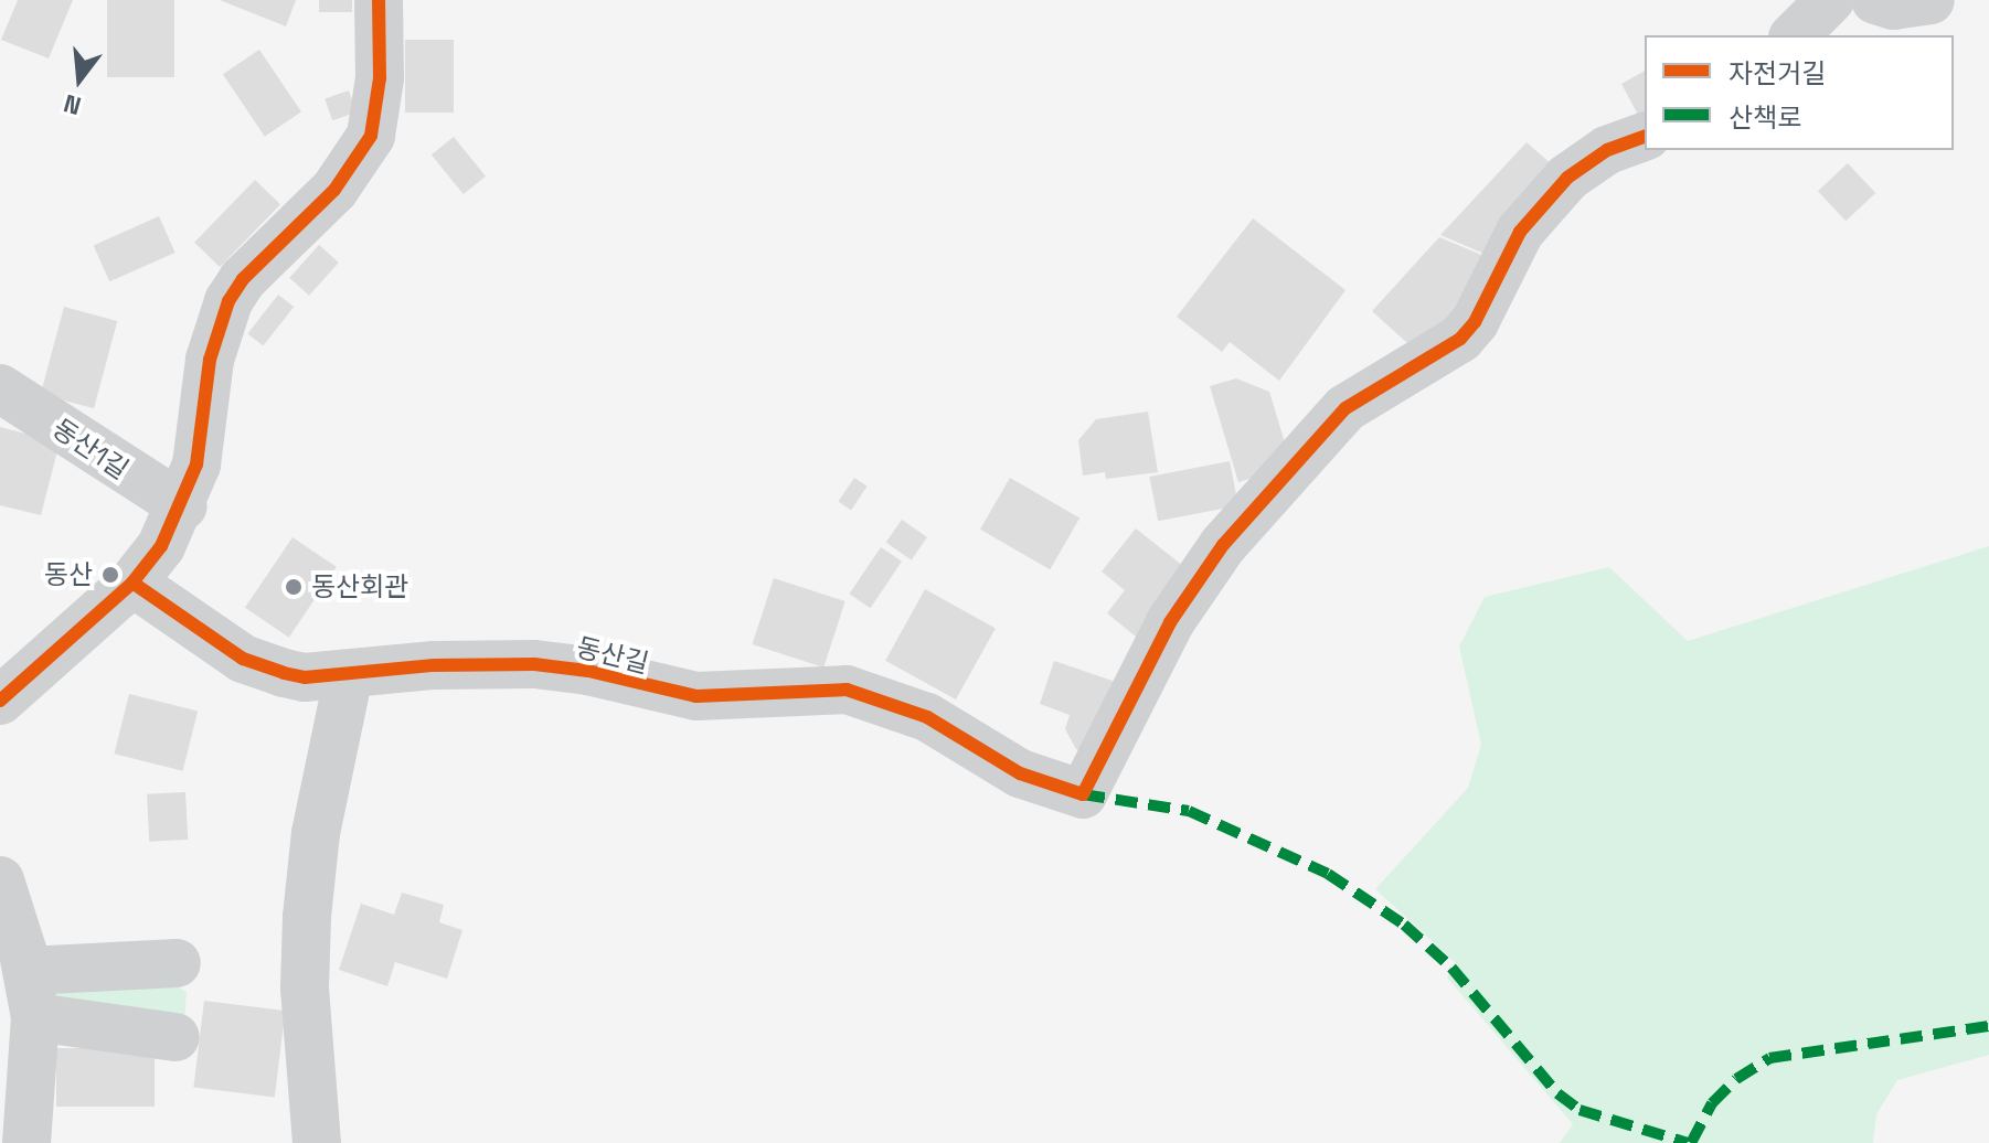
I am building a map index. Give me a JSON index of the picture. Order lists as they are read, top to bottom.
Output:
{
  "streets": {
    "street": ["동산1길", "동산길"]
  },
  "places": ["동산", "동산회관"],
  "legend": ["자전거길", "산책로"],
  "north": "bottom"
}
